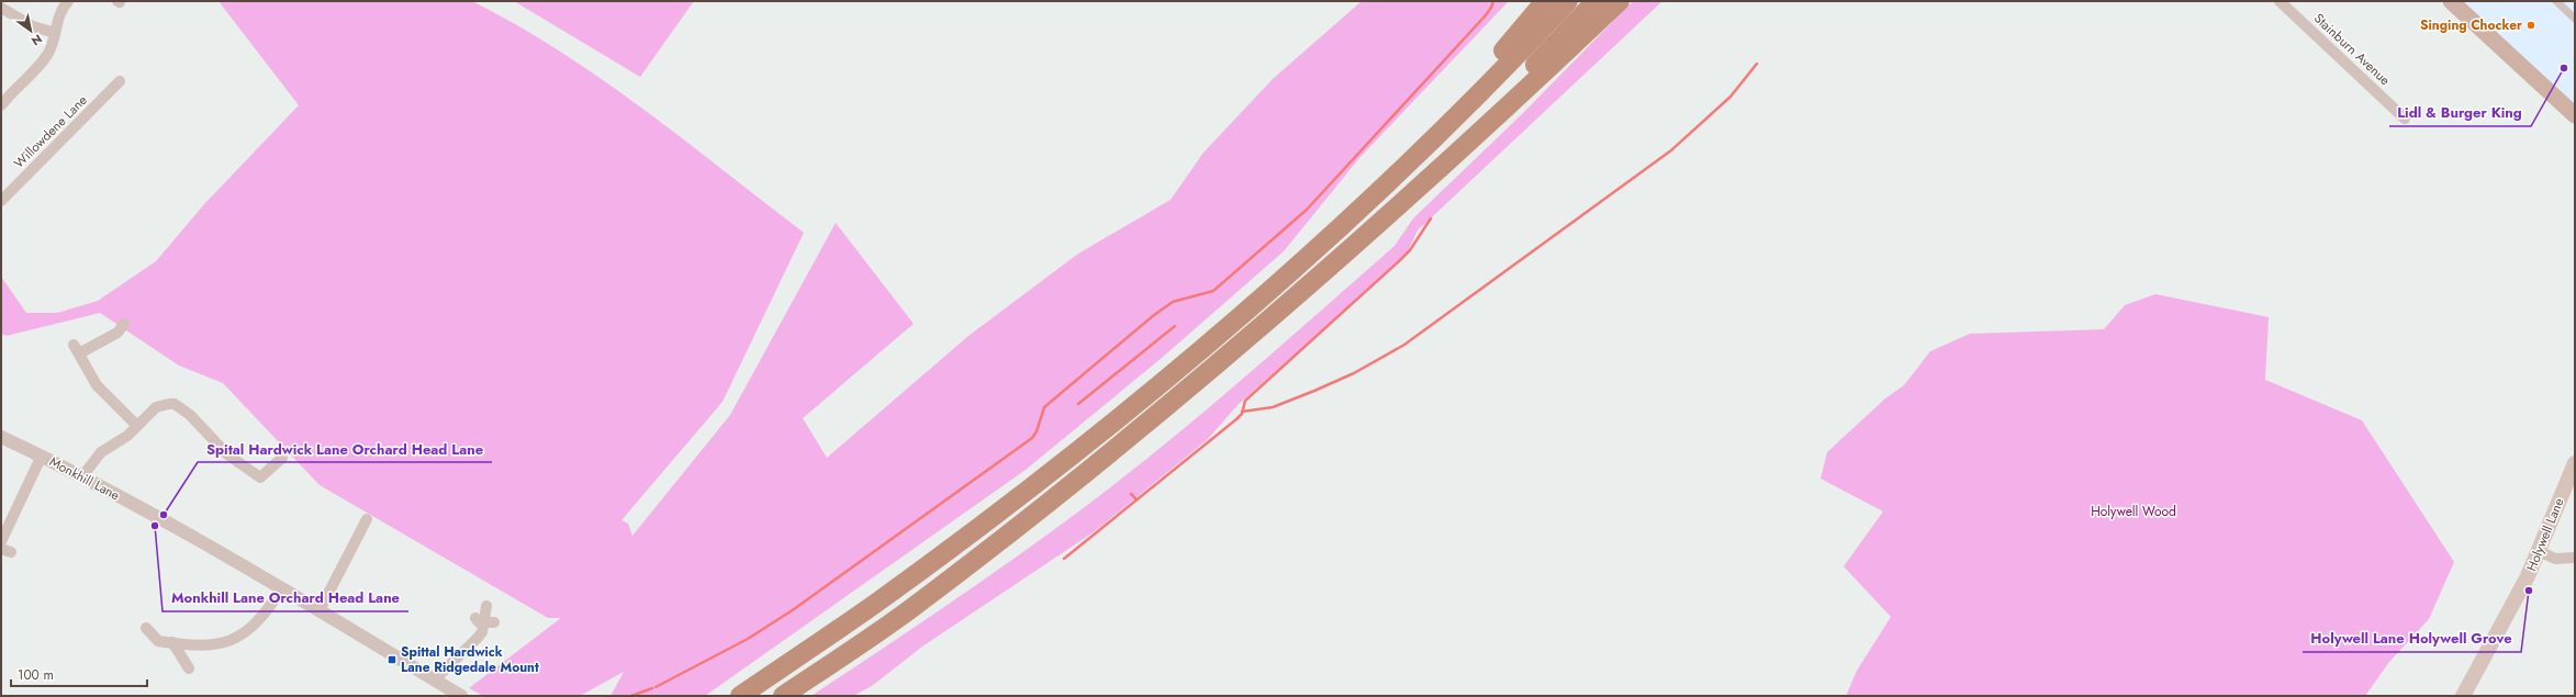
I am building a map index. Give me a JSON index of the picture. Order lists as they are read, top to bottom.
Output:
{
  "streets": {
    "main road": ["Holywell Lane"],
    "street": ["Stainburn Avenue", "Willowdene Lane", "Monkhill Lane"]
  },
  "parks": ["Holywell Wood"],
  "places": {
    "other": [
      "Singing Chocker",
      "Lidl & Burger King",
      "Spital Hardwick Lane Orchard Head Lane",
      "Monkhill Lane Orchard Head Lane",
      "Holywell Lane Holywell Grove"
    ],
    "transit": ["Spittal Hardwick Lane Ridgedale Mount"]
  },
  "scale_bar": "100 m",
  "north": "bottom right"
}
